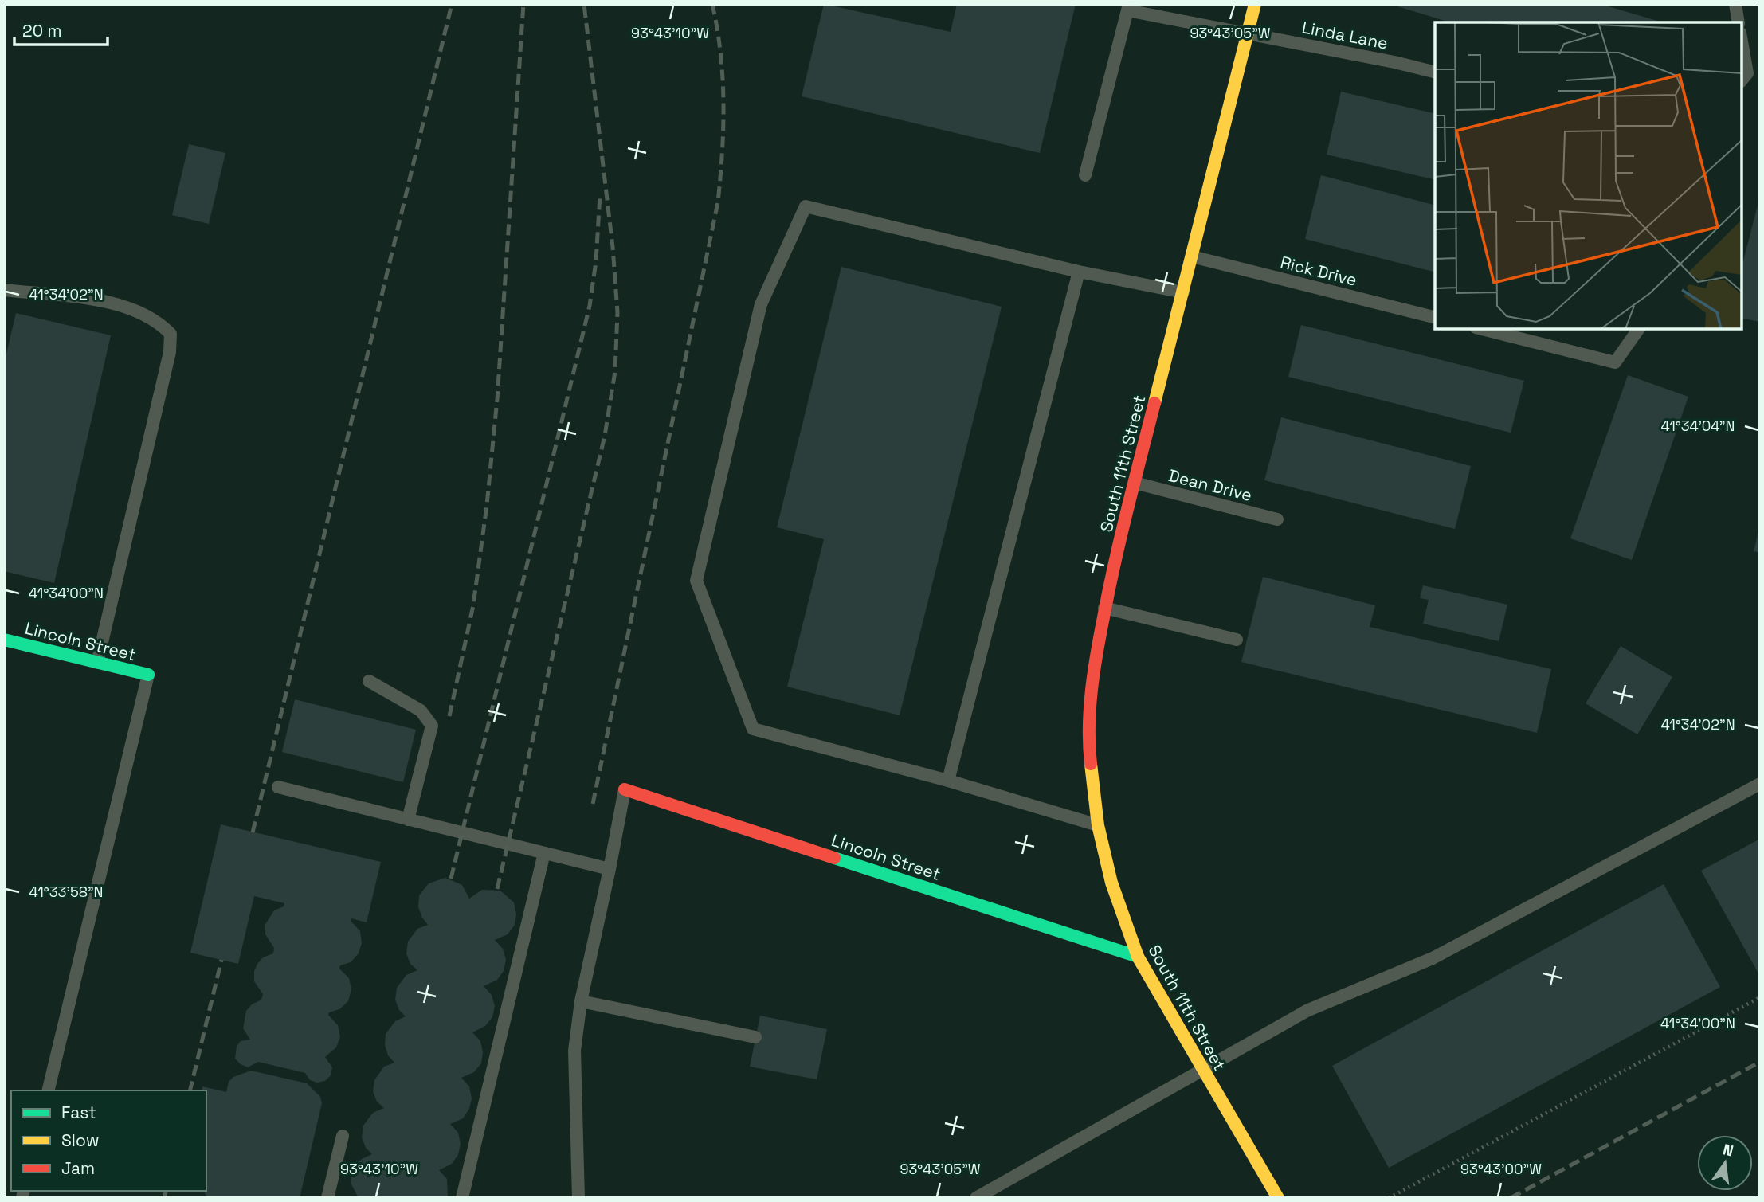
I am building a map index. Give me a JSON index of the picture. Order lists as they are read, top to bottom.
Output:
{
  "streets": {
    "street": ["South 11th Street", "Lincoln Street"],
    "lane": ["Linda Lane", "Rick Drive", "Dean Drive"]
  },
  "crossings": [
    ["Linda Lane", "South 11th Street"],
    ["Rick Drive", "South 11th Street"],
    ["South 11th Street", "Dean Drive"],
    ["South 11th Street", "Lincoln Street"]
  ],
  "legend": ["Fast", "Slow", "Jam"],
  "scale_bar": "20 m",
  "north": "top",
  "coordinates": [
    "93°43'10\"W",
    "93°43'05\"W",
    "41°34'02\"N",
    "41°34'04\"N",
    "41°34'00\"N",
    "41°33'58\"N",
    "93°43'00\"W"
  ]
}
